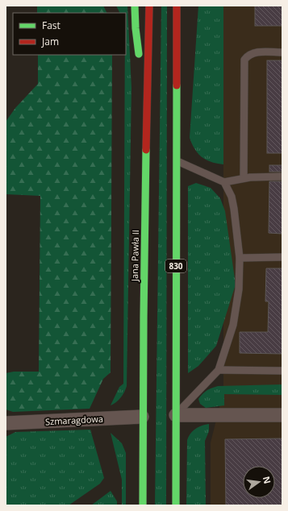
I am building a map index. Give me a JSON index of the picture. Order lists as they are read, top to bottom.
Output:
{
  "streets": {
    "main road": ["Jana Pawła II", "830"],
    "street": ["Szmaragdowa"]
  },
  "crossings": [
    ["Jana Pawła II", "Szmaragdowa"]
  ],
  "legend": ["Fast", "Jam"],
  "north": "right"
}
